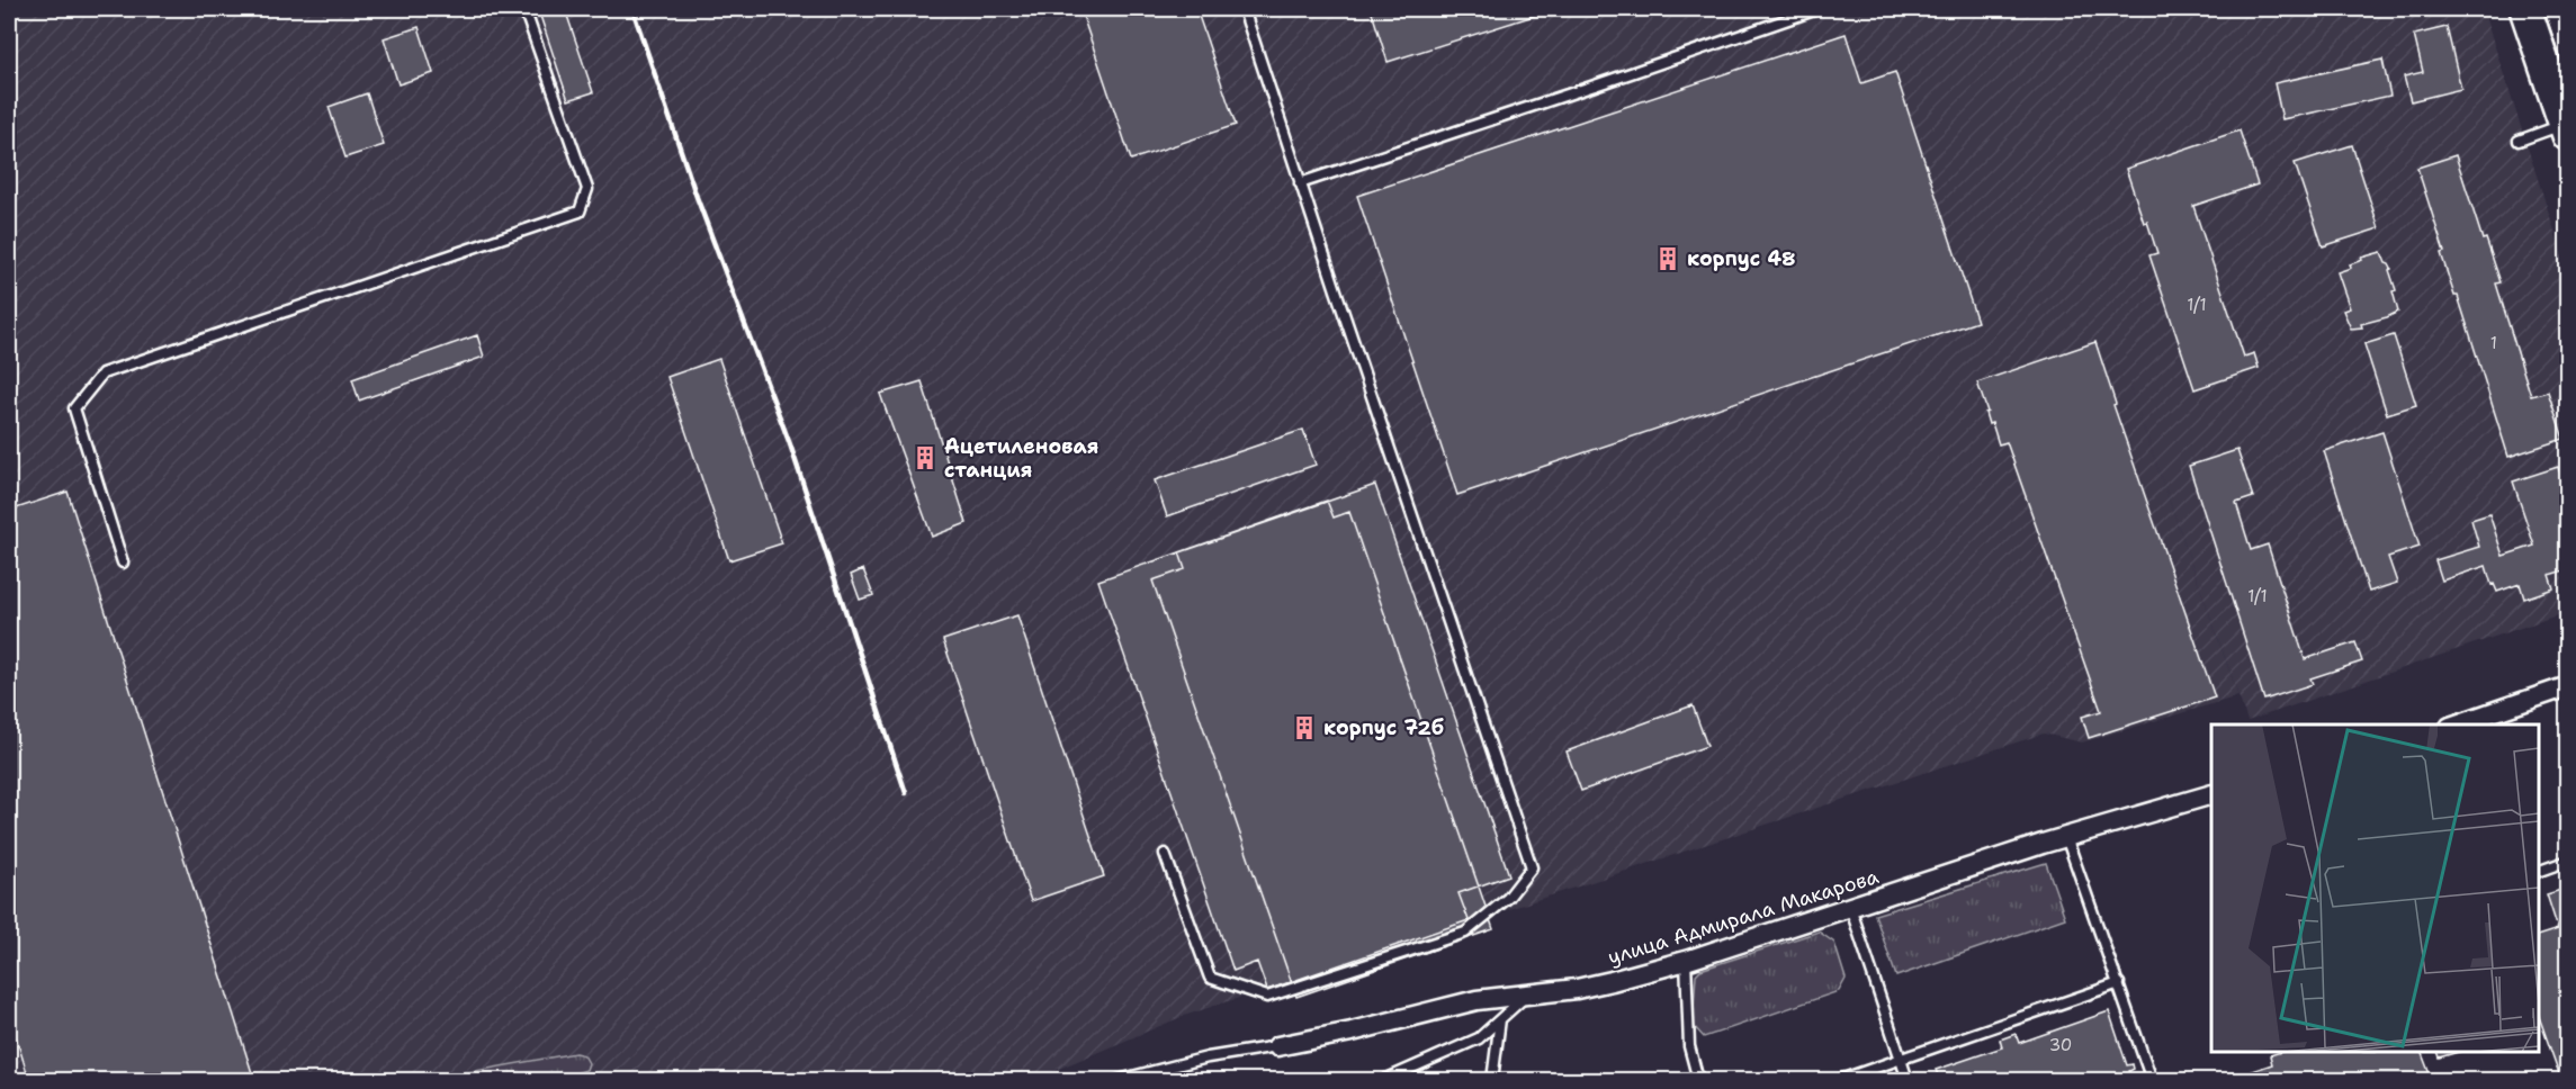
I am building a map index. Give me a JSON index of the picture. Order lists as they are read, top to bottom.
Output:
{
  "streets": {
    "street": ["улица Адмирала Макарова"]
  },
  "places": {
    "building": ["корпус 48", "Ацетиленовая станция", "корпус 72б"]
  },
  "house_numbers": [
    "1/1",
    "1",
    "1/1",
    "30"
  ]
}
